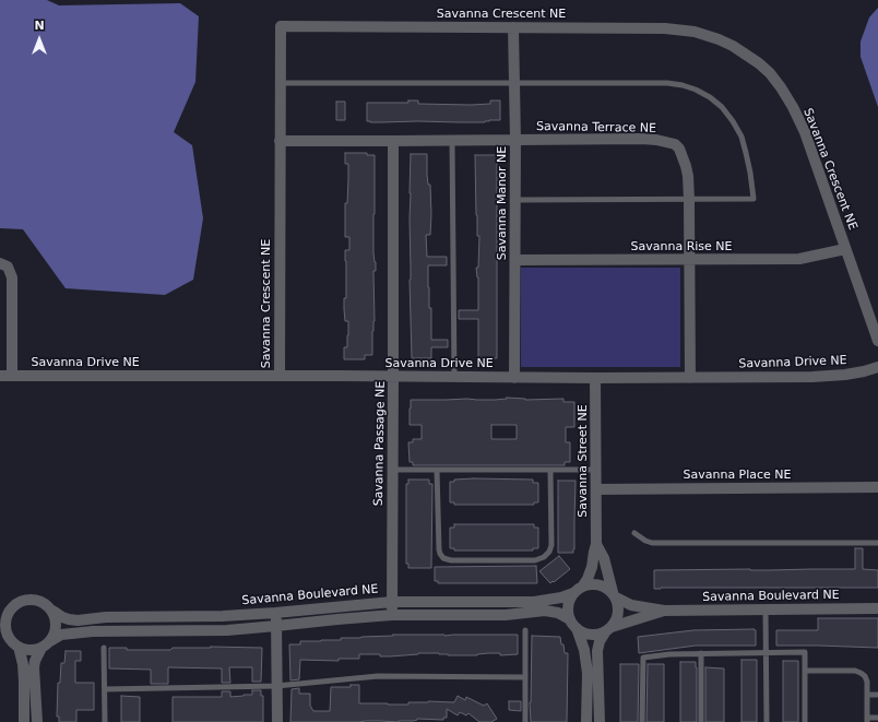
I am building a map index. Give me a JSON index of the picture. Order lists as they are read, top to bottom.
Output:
{
  "streets": {
    "street": [
      "Savanna Crescent NE",
      "Savanna Terrace NE",
      "Savanna Manor NE",
      "Savanna Rise NE",
      "Savanna Drive NE",
      "Savanna Passage NE",
      "Savanna Street NE",
      "Savanna Place NE",
      "Savanna Boulevard NE"
    ]
  },
  "crossings": [
    ["Savanna Crescent NE", "Savanna Terrace NE"],
    ["Savanna Crescent NE", "Savanna Manor NE"],
    ["Savanna Crescent NE", "Savanna Rise NE"],
    ["Savanna Crescent NE", "Savanna Drive NE"],
    ["Savanna Terrace NE", "Savanna Manor NE"],
    ["Savanna Terrace NE", "Savanna Rise NE"],
    ["Savanna Terrace NE", "Savanna Drive NE"],
    ["Savanna Terrace NE", "Savanna Passage NE"],
    ["Savanna Manor NE", "Savanna Rise NE"],
    ["Savanna Manor NE", "Savanna Drive NE"],
    ["Savanna Drive NE", "Savanna Passage NE"],
    ["Savanna Drive NE", "Savanna Street NE"],
    ["Savanna Passage NE", "Savanna Boulevard NE"],
    ["Savanna Street NE", "Savanna Place NE"],
    ["Savanna Street NE", "Savanna Boulevard NE"]
  ],
  "north": "top"
}
